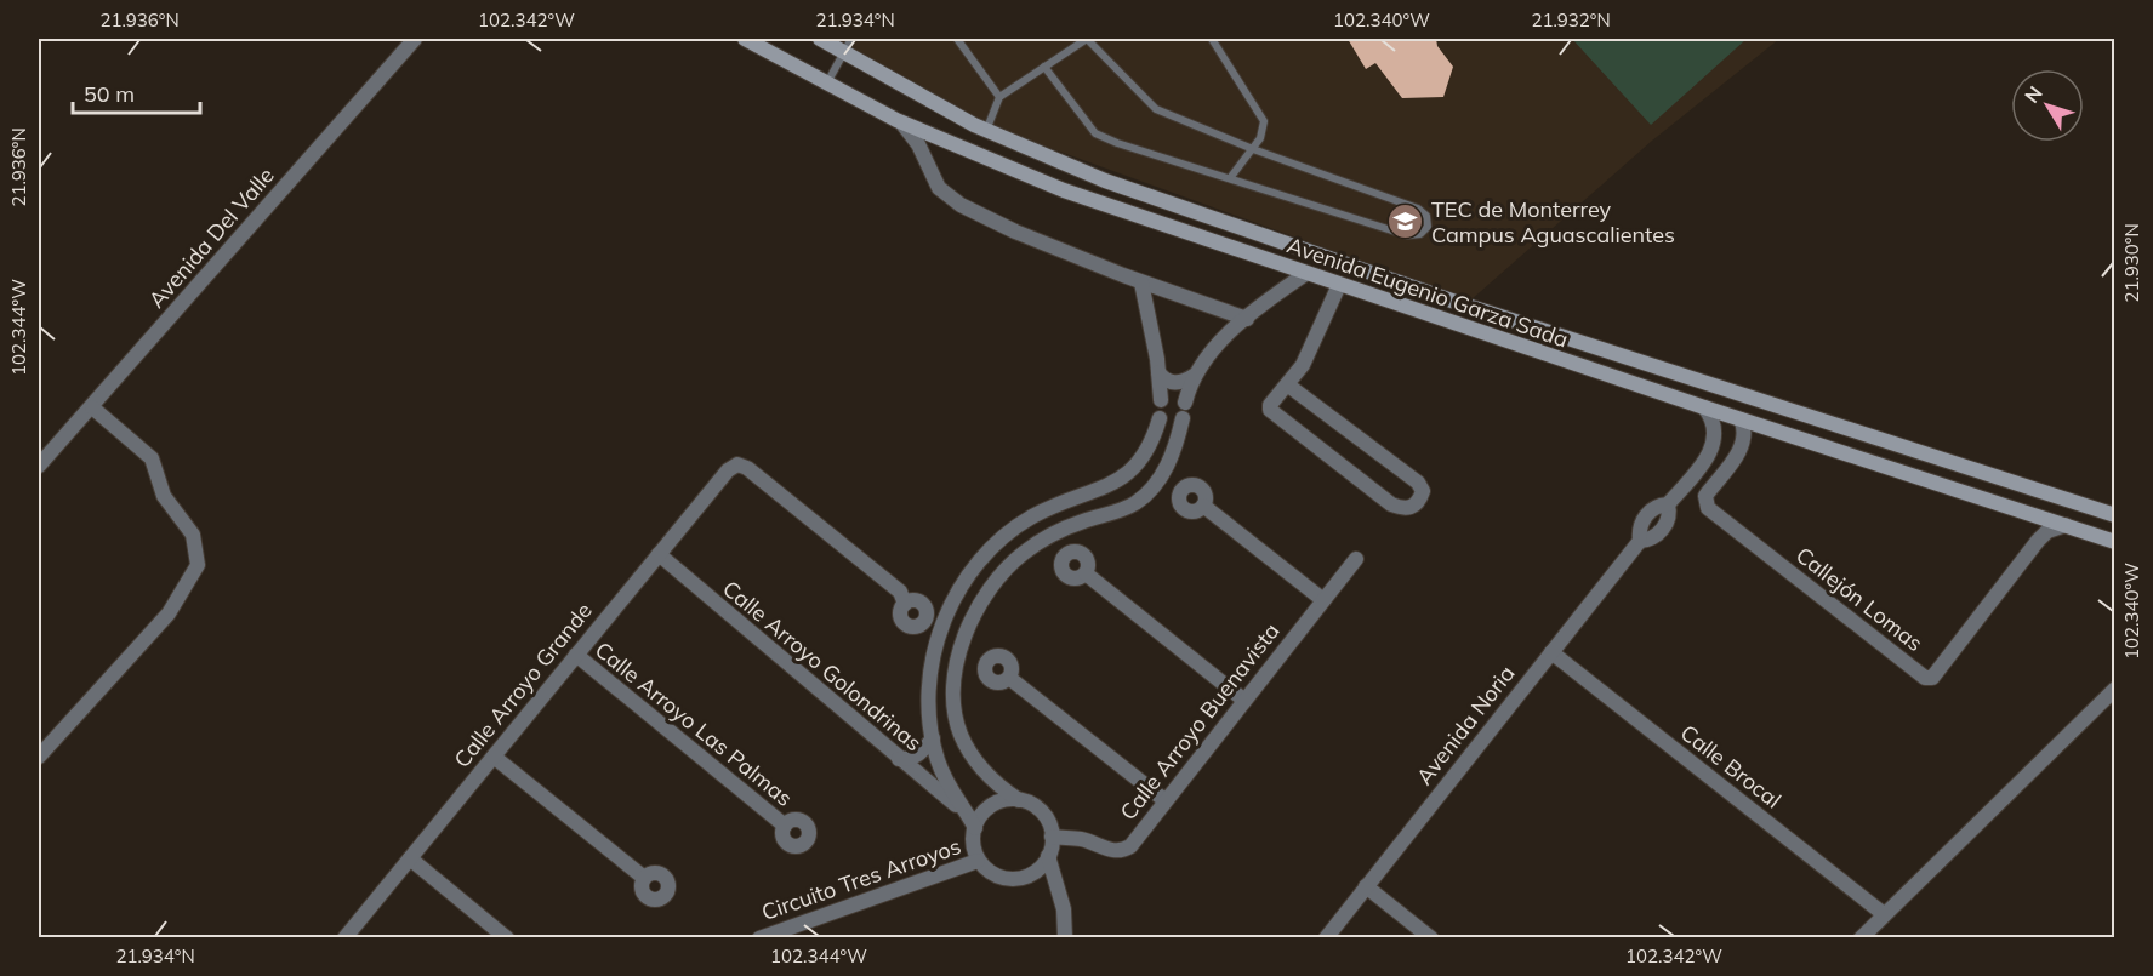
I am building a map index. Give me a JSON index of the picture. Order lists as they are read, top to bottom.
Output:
{
  "streets": {
    "main road": ["Avenida Eugenio Garza Sada"],
    "street": [
      "Avenida Del Valle",
      "Callejón Lomas",
      "Calle Arroyo Golondrinas",
      "Calle Arroyo Grande",
      "Calle Arroyo Buenavista",
      "Calle Arroyo Las Palmas",
      "Avenida Noria",
      "Calle Brocal",
      "Circuito Tres Arroyos"
    ]
  },
  "crossings": [
    ["Avenida Eugenio Garza Sada", "Callejón Lomas"],
    ["Avenida Eugenio Garza Sada", "Avenida Noria"],
    ["Calle Arroyo Golondrinas", "Calle Arroyo Grande"],
    ["Calle Arroyo Golondrinas", "Circuito Tres Arroyos"],
    ["Calle Arroyo Grande", "Calle Arroyo Las Palmas"],
    ["Calle Arroyo Buenavista", "Circuito Tres Arroyos"],
    ["Avenida Noria", "Calle Brocal"]
  ],
  "places": {
    "school or university": ["TEC de Monterrey Campus Aguascalientes"]
  },
  "scale_bar": "50 m",
  "north": "top left",
  "coordinates": [
    "21.936°N",
    "102.342°W",
    "21.934°N",
    "102.340°W",
    "21.932°N",
    "21.930°N",
    "102.344°W"
  ]
}
